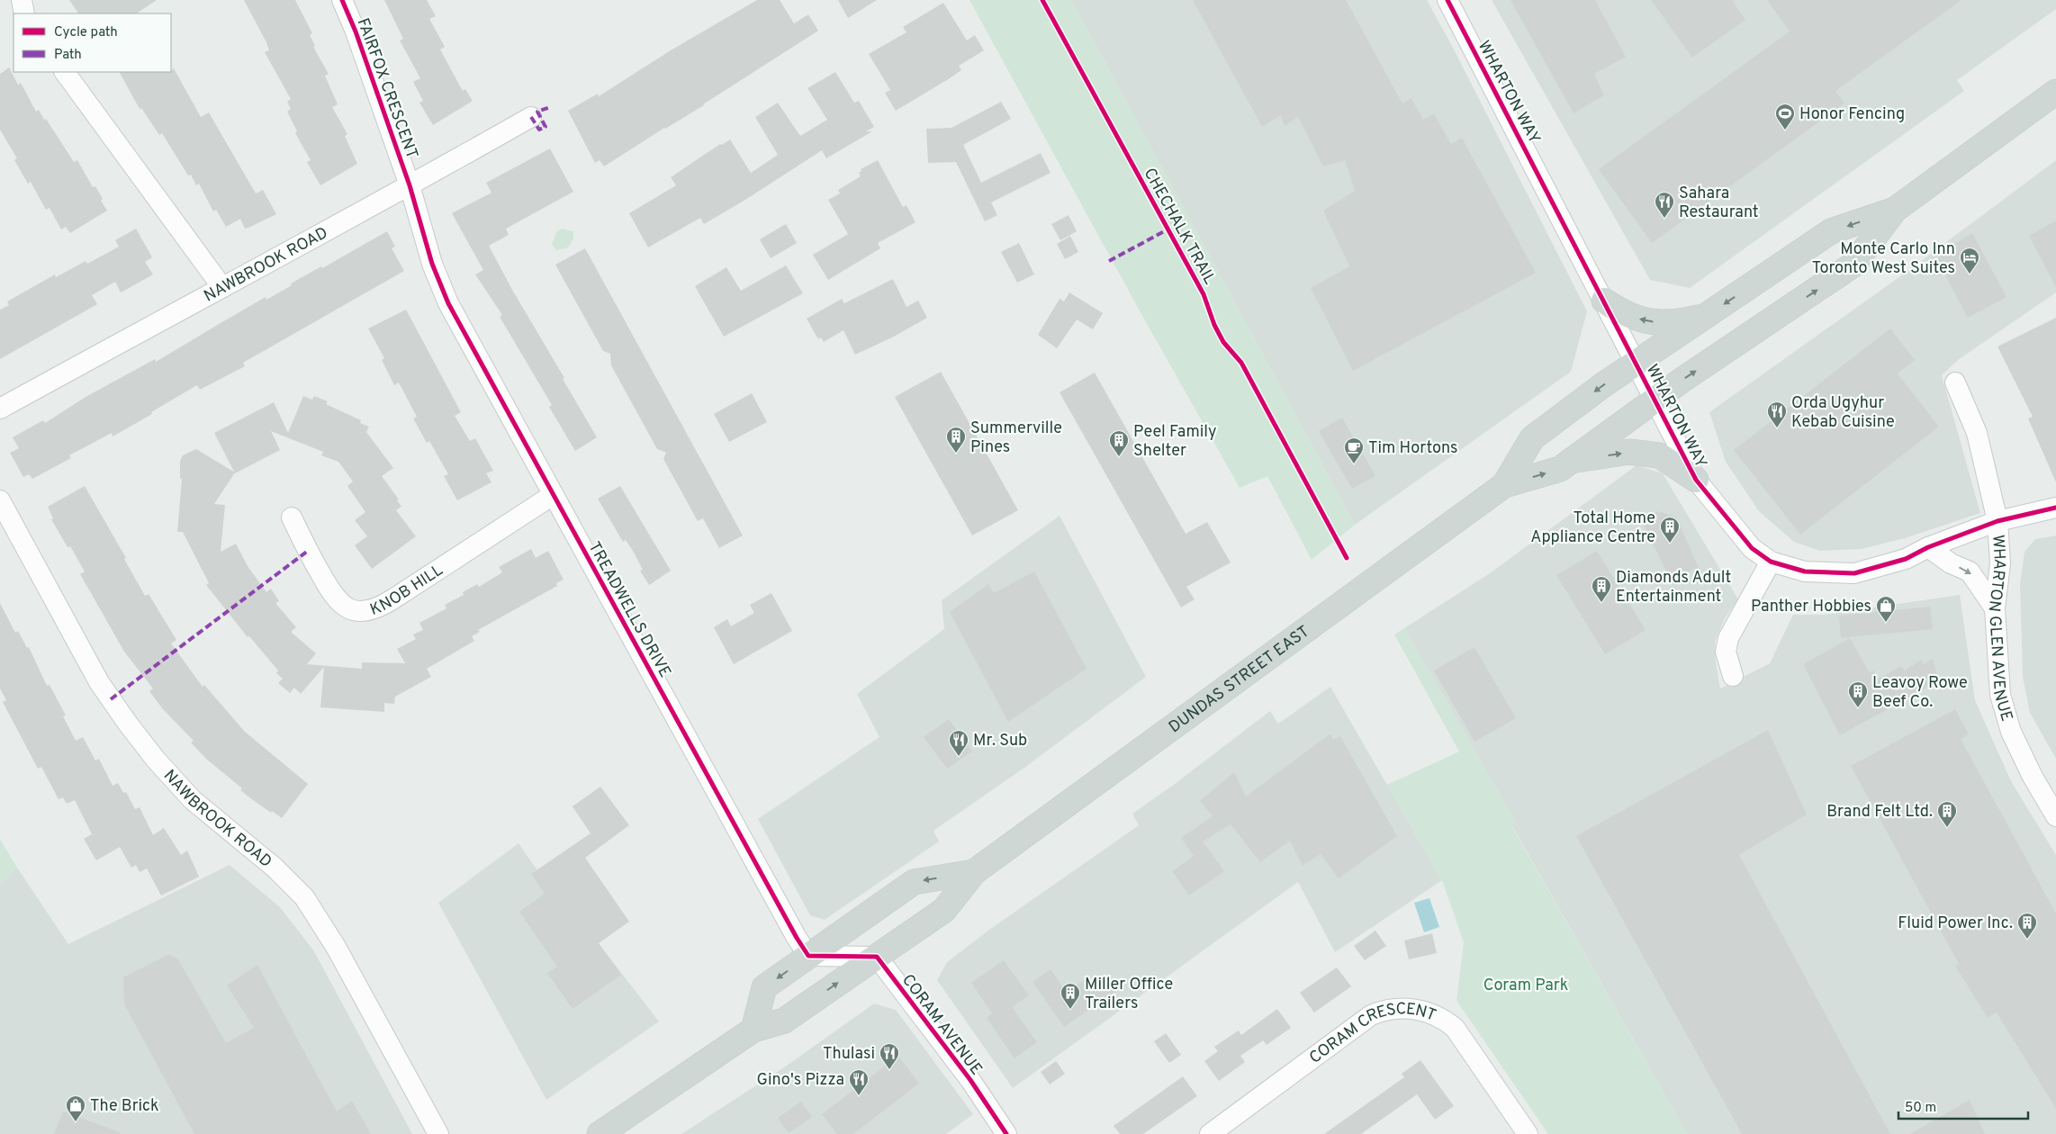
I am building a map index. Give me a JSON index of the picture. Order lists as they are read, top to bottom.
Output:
{
  "streets": {
    "main road": ["DUNDAS STREET EAST"],
    "street": [
      "FAIRFOX CRESCENT",
      "WHARTON WAY",
      "NAWBROOK ROAD",
      "KNOB HILL",
      "TREADWELLS DRIVE",
      "WHARTON GLEN AVENUE",
      "CORAM AVENUE",
      "CORAM CRESCENT"
    ],
    "cycle path": ["CHECHALK TRAIL"]
  },
  "crossings": [
    ["FAIRFOX CRESCENT", "NAWBROOK ROAD"],
    ["FAIRFOX CRESCENT", "TREADWELLS DRIVE"],
    ["WHARTON WAY", "WHARTON GLEN AVENUE"],
    ["WHARTON WAY", "DUNDAS STREET EAST"],
    ["NAWBROOK ROAD", "TREADWELLS DRIVE"],
    ["KNOB HILL", "TREADWELLS DRIVE"],
    ["TREADWELLS DRIVE", "DUNDAS STREET EAST"],
    ["DUNDAS STREET EAST", "CORAM AVENUE"]
  ],
  "parks": ["Coram Park"],
  "places": {
    "sports": ["Honor Fencing"],
    "restaurant": [
      "Sahara Restaurant",
      "Orda Ugyhur Kebab Cuisine",
      "Mr. Sub",
      "Thulasi",
      "Gino's Pizza"
    ],
    "hotel": ["Monte Carlo Inn Toronto West Suites"],
    "building": [
      "Summerville Pines",
      "Peel Family Shelter",
      "Total Home Appliance Centre",
      "Diamonds Adult Entertainment",
      "Leavoy Rowe Beef Co.",
      "Brand Felt Ltd.",
      "Fluid Power Inc.",
      "Miller Office Trailers"
    ],
    "cafe": ["Tim Hortons"],
    "shop": ["Panther Hobbies", "The Brick"]
  },
  "legend": ["Cycle path", "Path"],
  "scale_bar": "50 m"
}
